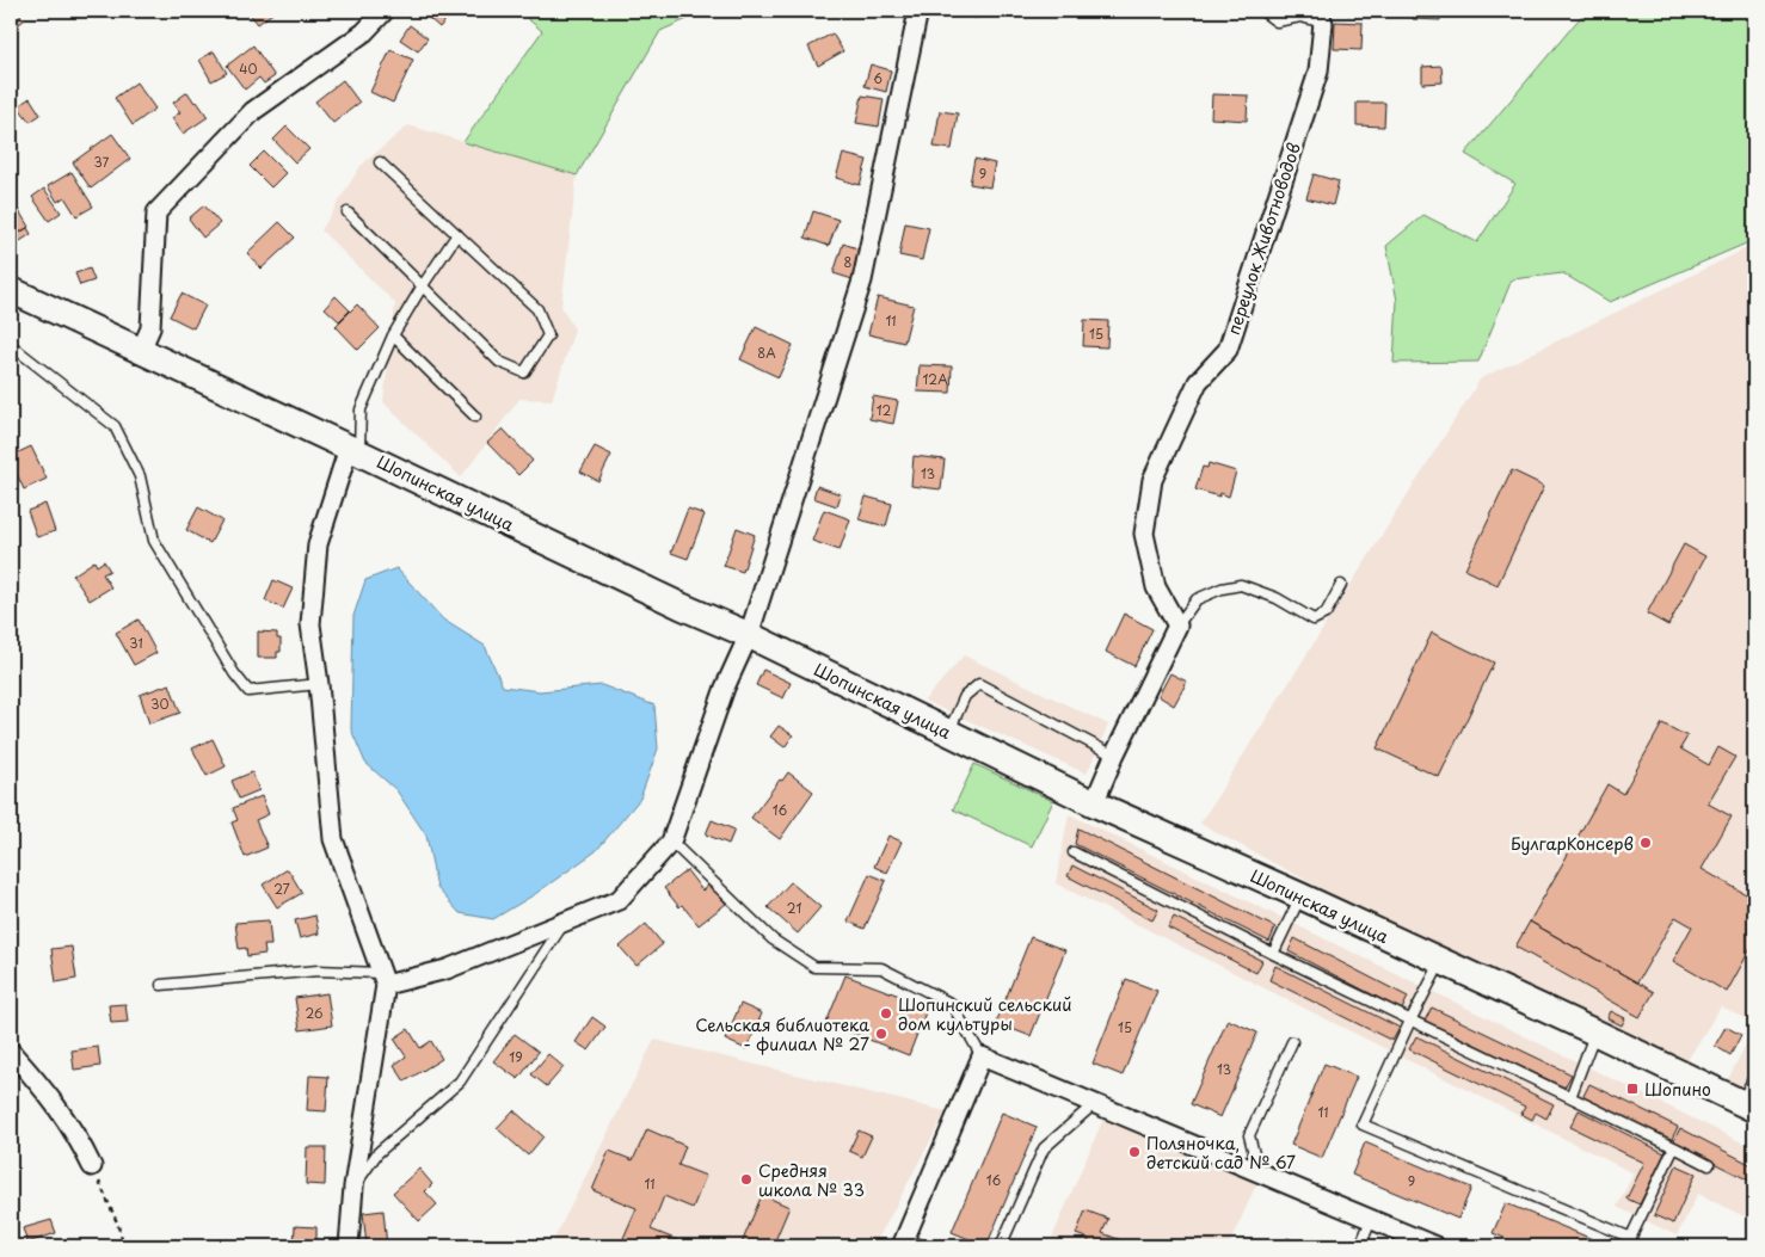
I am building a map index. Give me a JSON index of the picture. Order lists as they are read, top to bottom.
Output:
{
  "streets": {
    "street": ["переулок Животноводов", "Шопинская улица"]
  },
  "places": {
    "other": [
      "БулгарКонсерв",
      "Шопинский сельский дом культуры",
      "Сельская библиотека - филиал № 27",
      "Поляночка, детский сад № 67",
      "Средняя школа № 33"
    ],
    "transit": ["Шопино"]
  },
  "house_numbers": [
    "40",
    "6",
    "37",
    "9",
    "8",
    "11",
    "15",
    "8А",
    "12А",
    "12",
    "13",
    "31",
    "30",
    "16",
    "27",
    "21",
    "26",
    "15",
    "19",
    "13",
    "11",
    "16",
    "9",
    "11"
  ]
}
